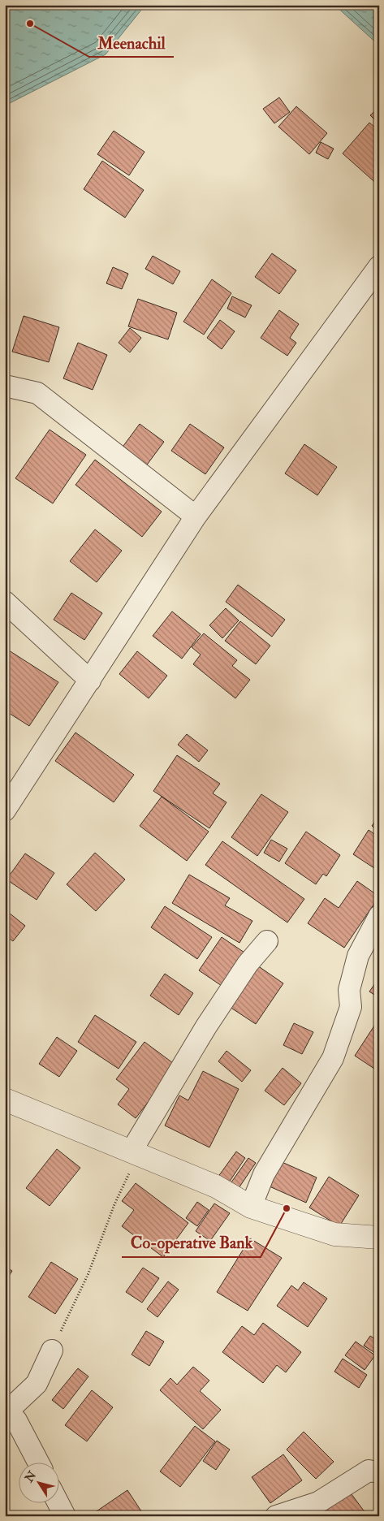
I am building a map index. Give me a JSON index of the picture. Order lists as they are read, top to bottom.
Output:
{
  "places": ["Meenachil", "Co-operative Bank"],
  "north": "top left"
}
